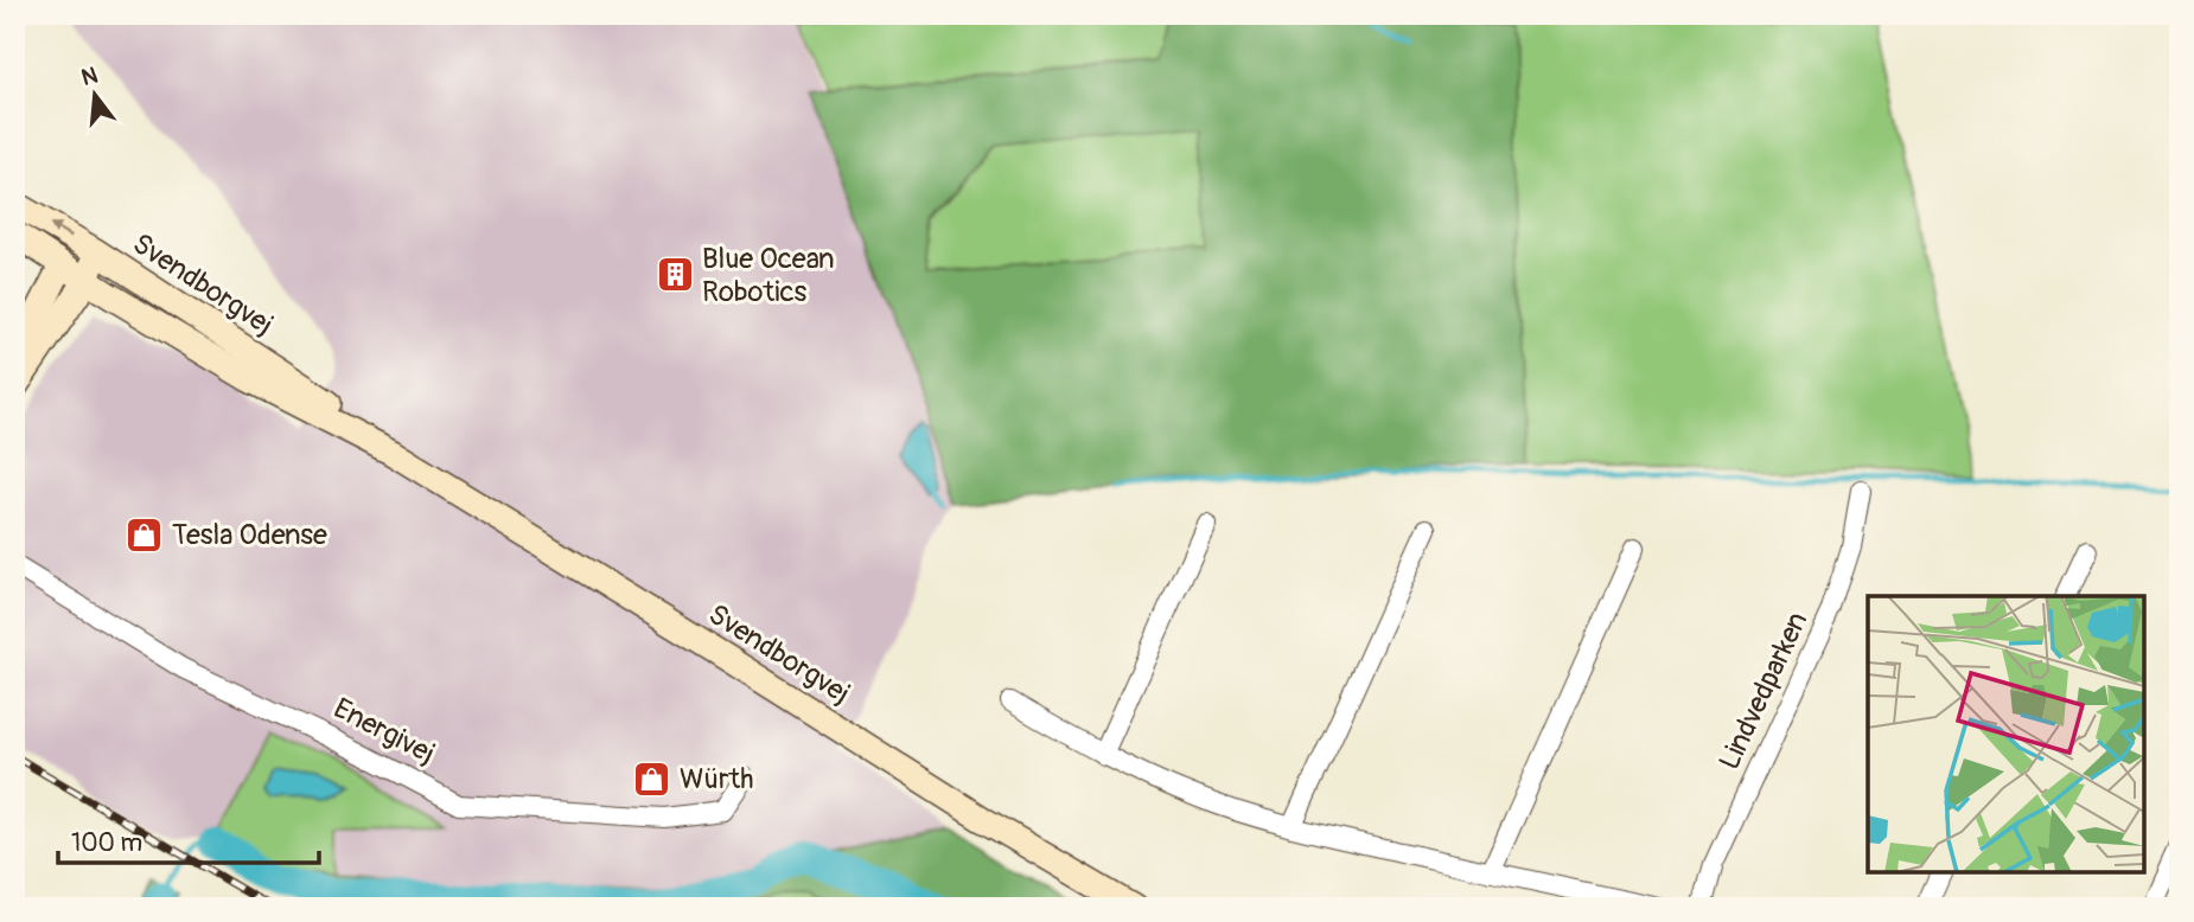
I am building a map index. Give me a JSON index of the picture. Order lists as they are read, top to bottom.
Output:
{
  "streets": {
    "main road": ["Svendborgvej"],
    "street": ["Lindvedparken", "Energivej"]
  },
  "places": {
    "building": ["Blue Ocean Robotics"],
    "shop": ["Tesla Odense", "Würth"]
  },
  "scale_bar": "100 m",
  "north": "top"
}
